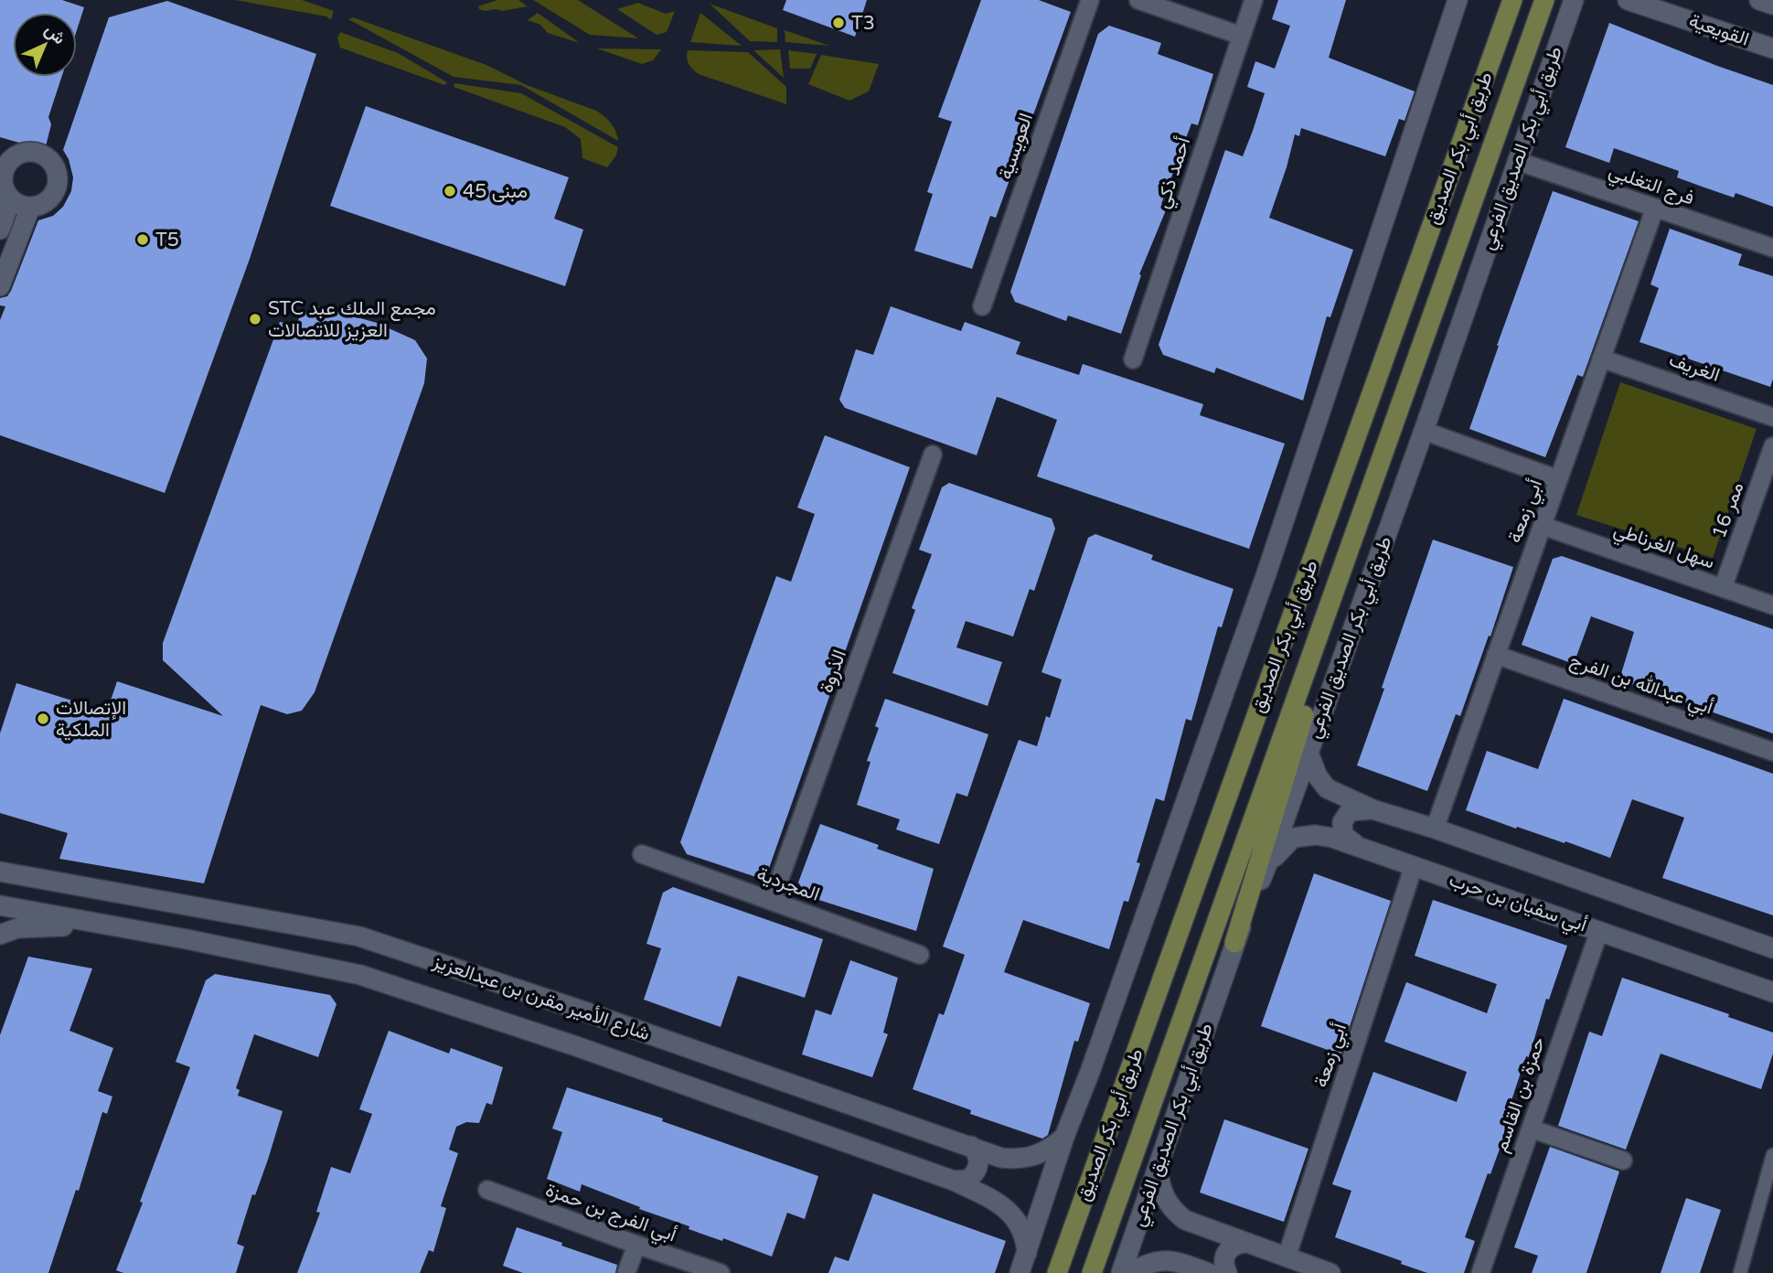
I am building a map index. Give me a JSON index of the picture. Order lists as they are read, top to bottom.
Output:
{
  "streets": {
    "main road": ["طريق أبي بكر الصديق"],
    "street": [
      "القويعية",
      "العويسية",
      "طريق أبي بكر الصديق الفرعي",
      "أحمد ذكي",
      "فرج التغلبي",
      "الغريف",
      "ممر 16",
      "أبي زمعة",
      "سهل الغرناطي",
      "الذروة",
      "أبي عبدالله بن الفرج",
      "المجردية",
      "أبي سفيان بن حرب",
      "شارع الأمير مقرن بن عبدالعزيز",
      "حمزة بن القاسم",
      "أبي الفرج بن حمزة"
    ]
  },
  "crossings": [
    ["طريق أبي بكر الصديق الفرعي", "فرج التغلبي"],
    ["طريق أبي بكر الصديق الفرعي", "أبي سفيان بن حرب"],
    ["فرج التغلبي", "أبي زمعة"],
    ["الغريف", "أبي زمعة"],
    ["ممر 16", "سهل الغرناطي"],
    ["أبي زمعة", "سهل الغرناطي"],
    ["أبي زمعة", "أبي عبدالله بن الفرج"],
    ["أبي زمعة", "أبي سفيان بن حرب"],
    ["الذروة", "المجردية"],
    ["أبي سفيان بن حرب", "حمزة بن القاسم"]
  ],
  "places": [
    "T3",
    "مبنى 45",
    "T5",
    "STC مجمع الملك عبد العزيز للاتصالات",
    "الإتصالات الملكية"
  ],
  "north": "top right"
}
